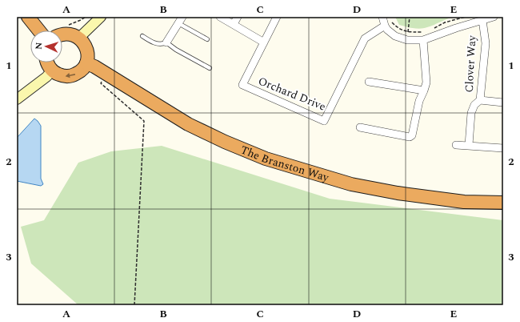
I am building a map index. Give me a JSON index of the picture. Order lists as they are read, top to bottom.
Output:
{
  "streets": {
    "highway": ["The Branston Way"],
    "street": ["Clover Way", "Orchard Drive"]
  },
  "north": "left",
  "grid": {
    "columns": [
      "A",
      "B",
      "C",
      "D",
      "E"
    ],
    "rows": ["1", "2", "3"]
  }
}
